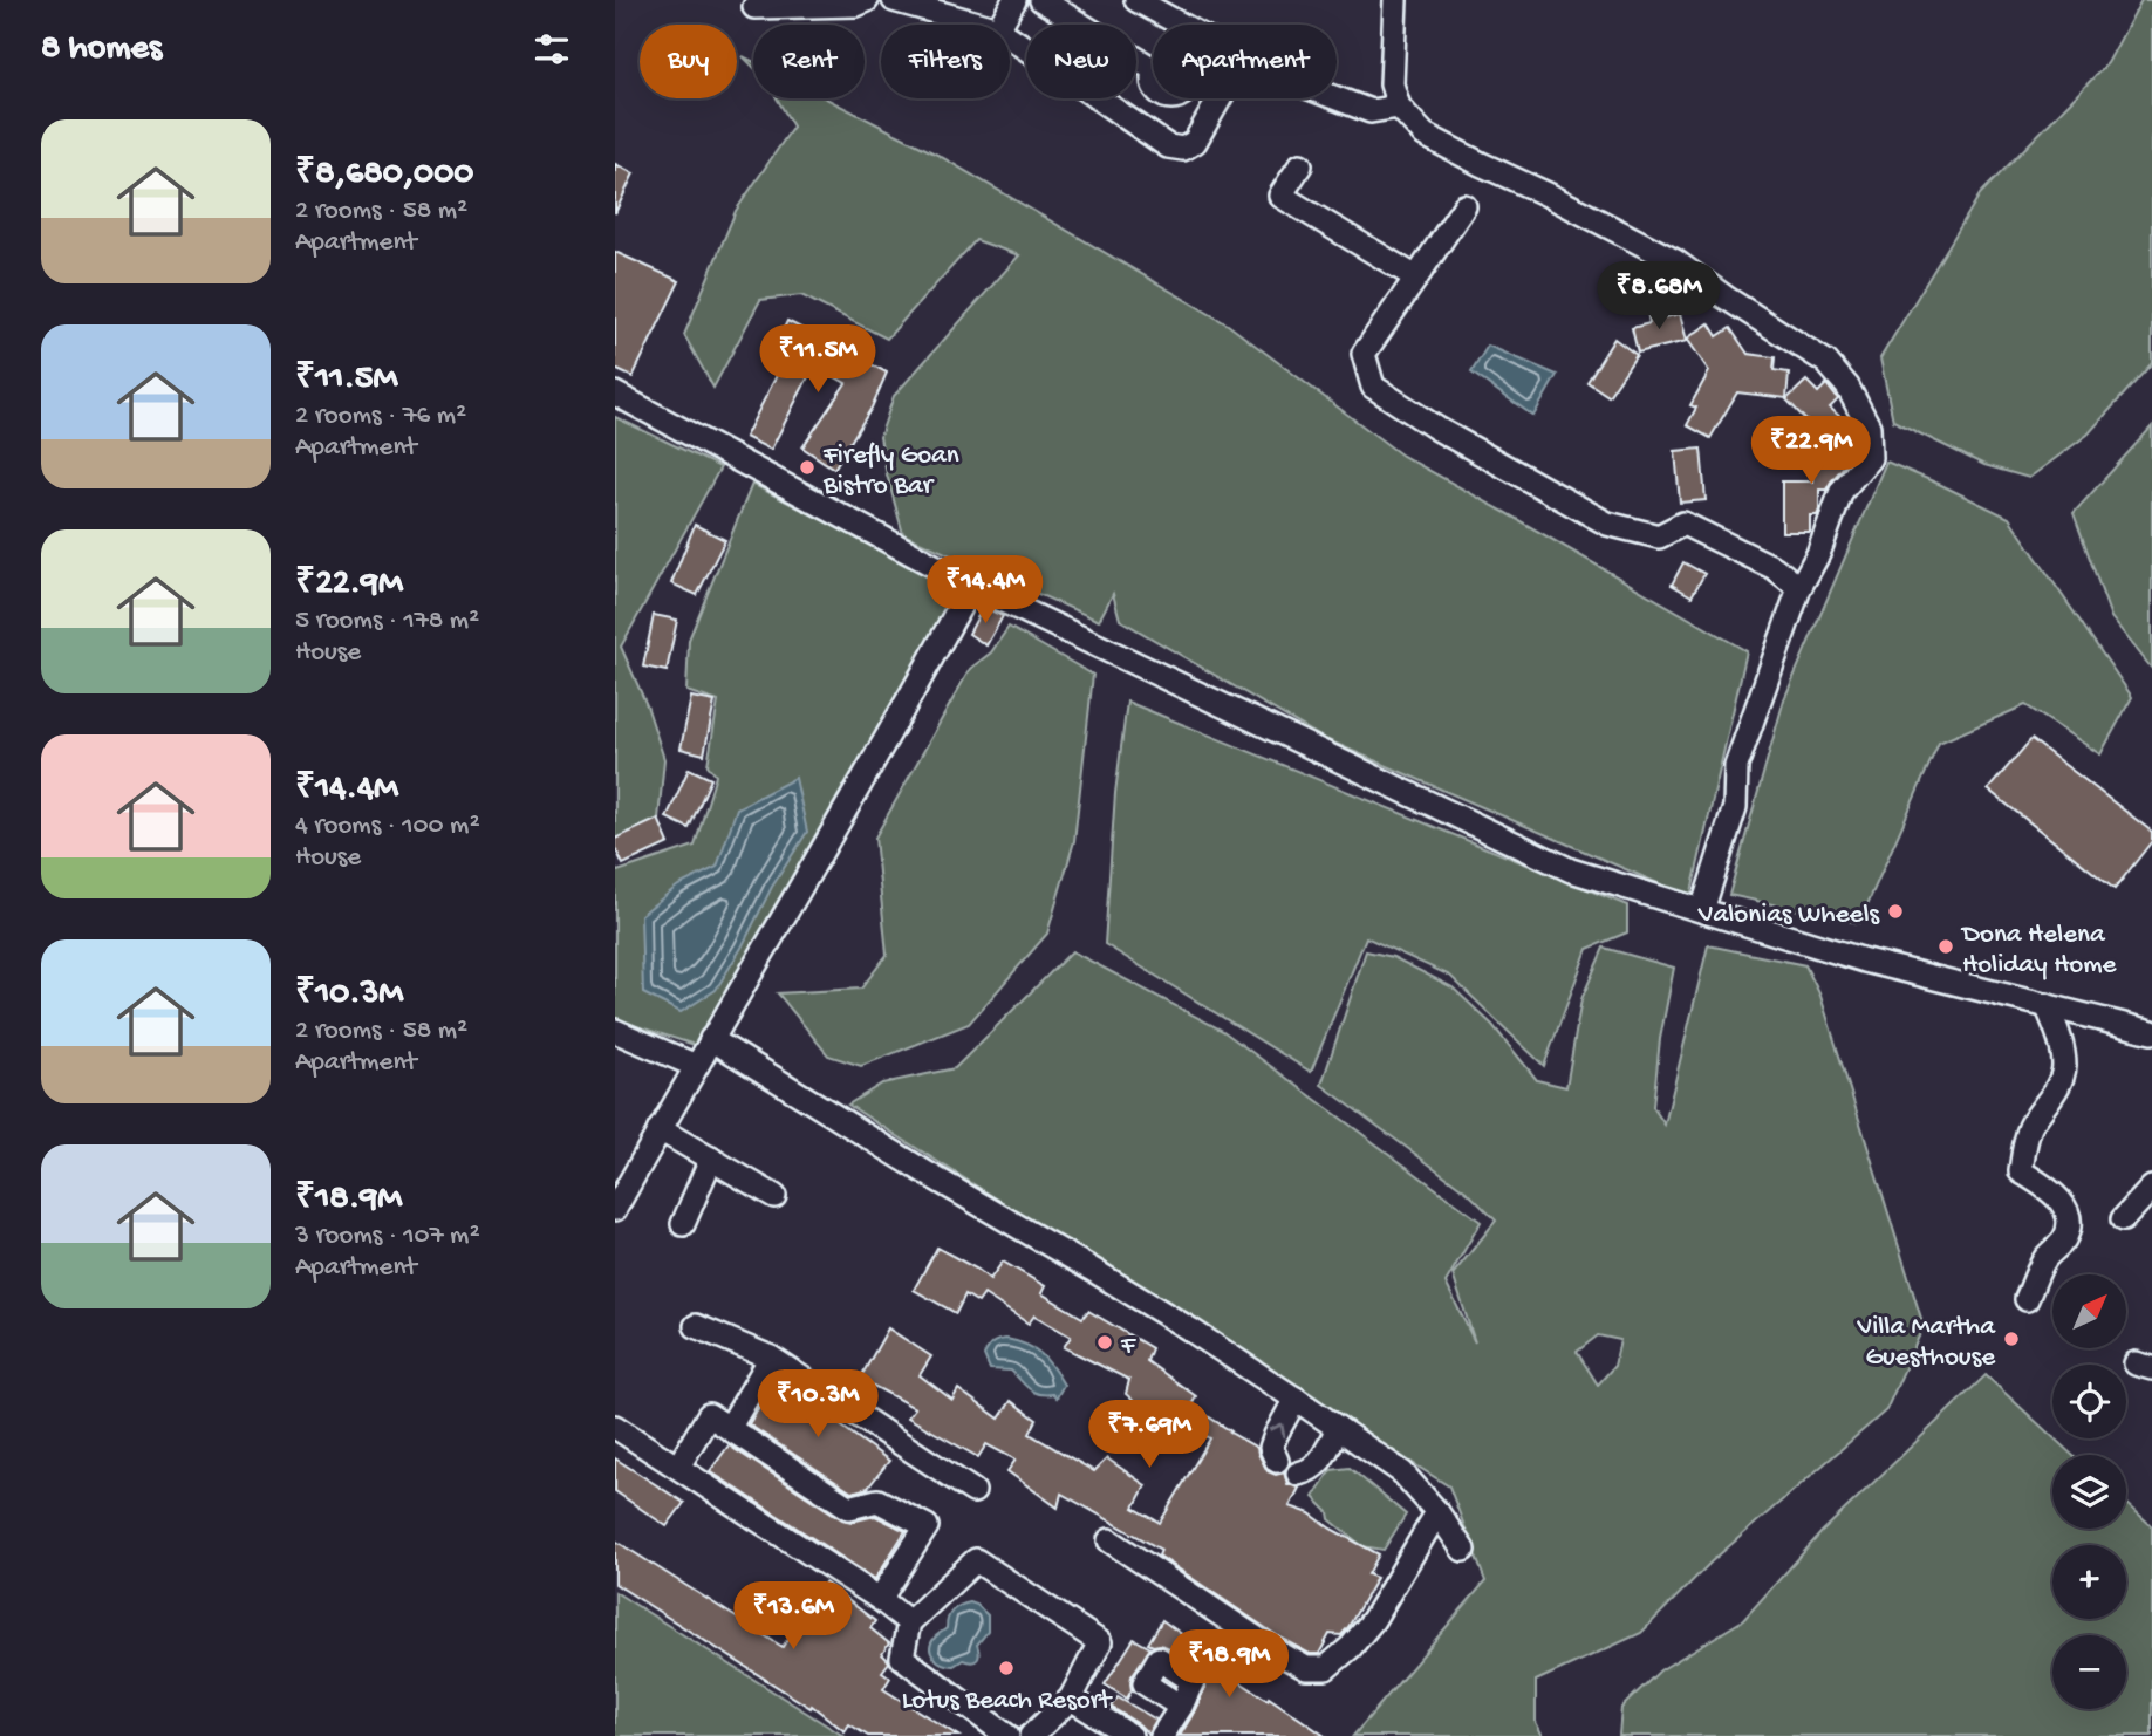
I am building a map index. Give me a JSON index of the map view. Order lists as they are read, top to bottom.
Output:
{
  "places": [
    "Firefly Goan Bistro Bar",
    "Valonias Wheels",
    "Dona Helena Holiday Home",
    "Villa Martha Guesthouse",
    "F",
    "Lotus Beach Resort"
  ],
  "north": "top right",
  "page": {
    "heading": "8 homes",
    "chip": [
      "Buy",
      "Rent",
      "Filters",
      "New",
      "Apartment"
    ],
    "list": [
      {
        "name": "₹8,680,000",
        "note": "2 rooms · 58 m² · Apartment"
      },
      {
        "name": "₹11.5M",
        "note": "2 rooms · 76 m² · Apartment"
      },
      {
        "name": "₹22.9M",
        "note": "5 rooms · 178 m² · House"
      },
      {
        "name": "₹14.4M",
        "note": "4 rooms · 100 m² · House"
      },
      {
        "name": "₹10.3M",
        "note": "2 rooms · 58 m² · Apartment"
      },
      {
        "name": "₹18.9M",
        "note": "3 rooms · 107 m² · Apartment"
      }
    ],
    "price": [
      "₹8.68M",
      "₹11.5M",
      "₹22.9M",
      "₹14.4M",
      "₹10.3M",
      "₹7.69M",
      "₹13.6M",
      "₹18.9M"
    ],
    "map_buttons": ["+", "−"]
  }
}
